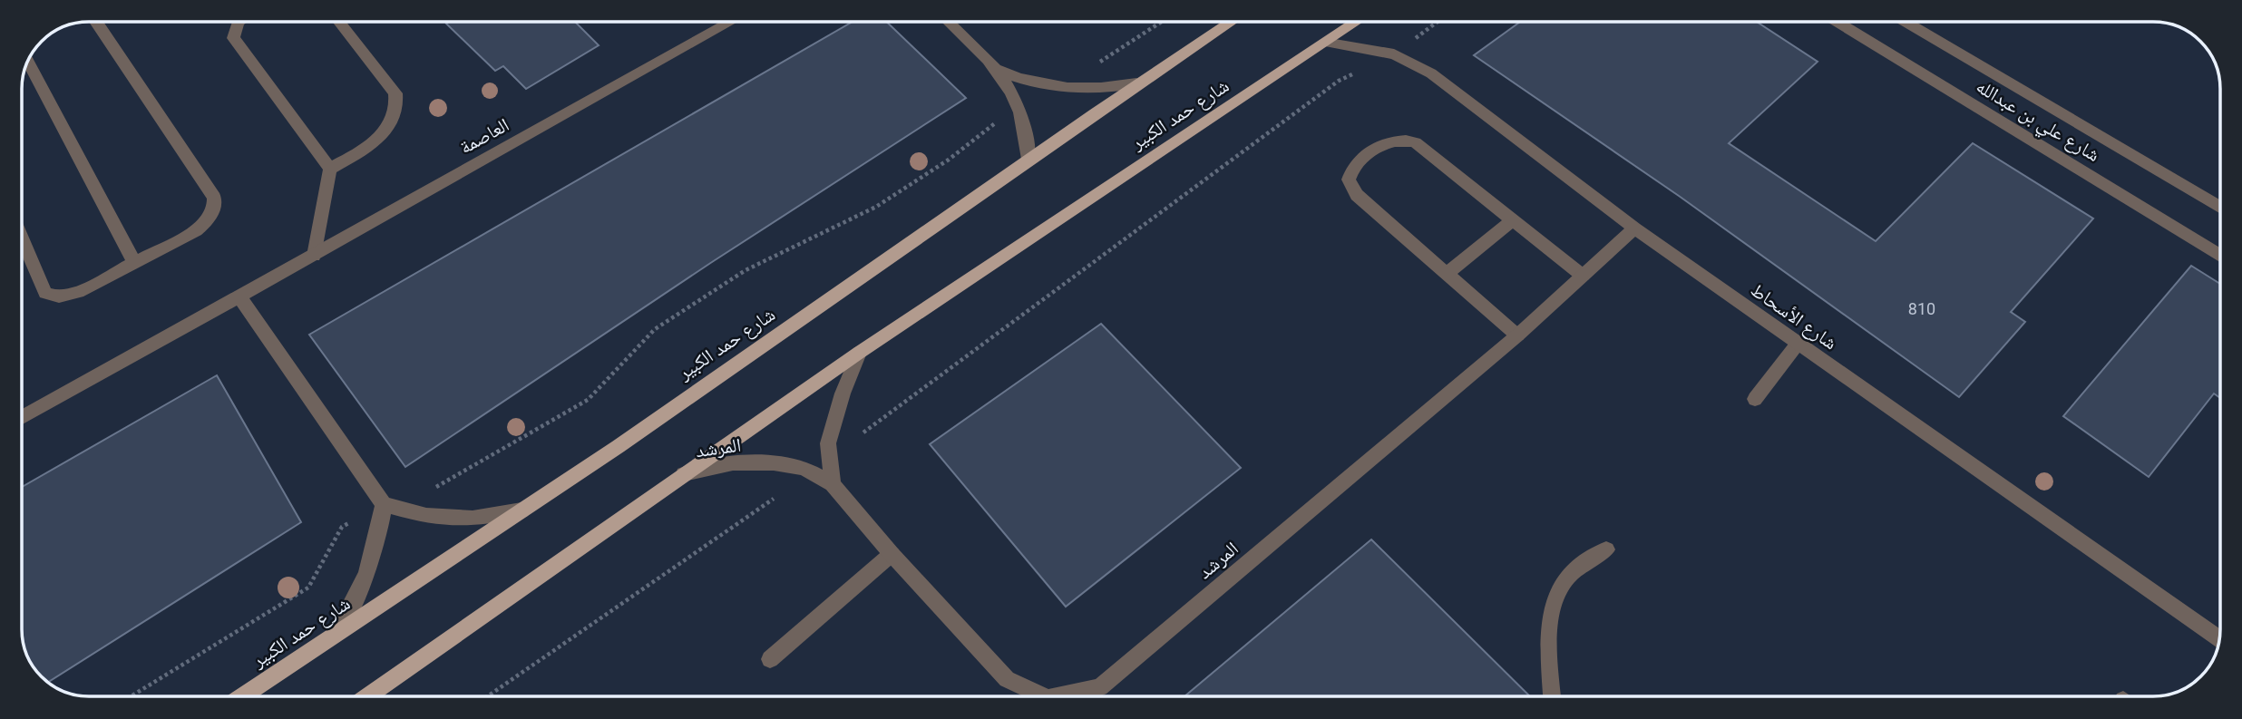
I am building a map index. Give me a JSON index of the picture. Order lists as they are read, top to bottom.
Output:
{
  "streets": {
    "main road": ["شارع حمد الكبير"],
    "street": [
      "شارع علي بن عبدالله",
      "العاصمة",
      "شارع الأسحاط",
      "المرشد"
    ]
  },
  "crossings": [
    ["شارع حمد الكبير", "شارع الأسحاط"],
    ["شارع حمد الكبير", "المرشد"],
    ["شارع الأسحاط", "المرشد"]
  ],
  "house_numbers": ["810"]
}
